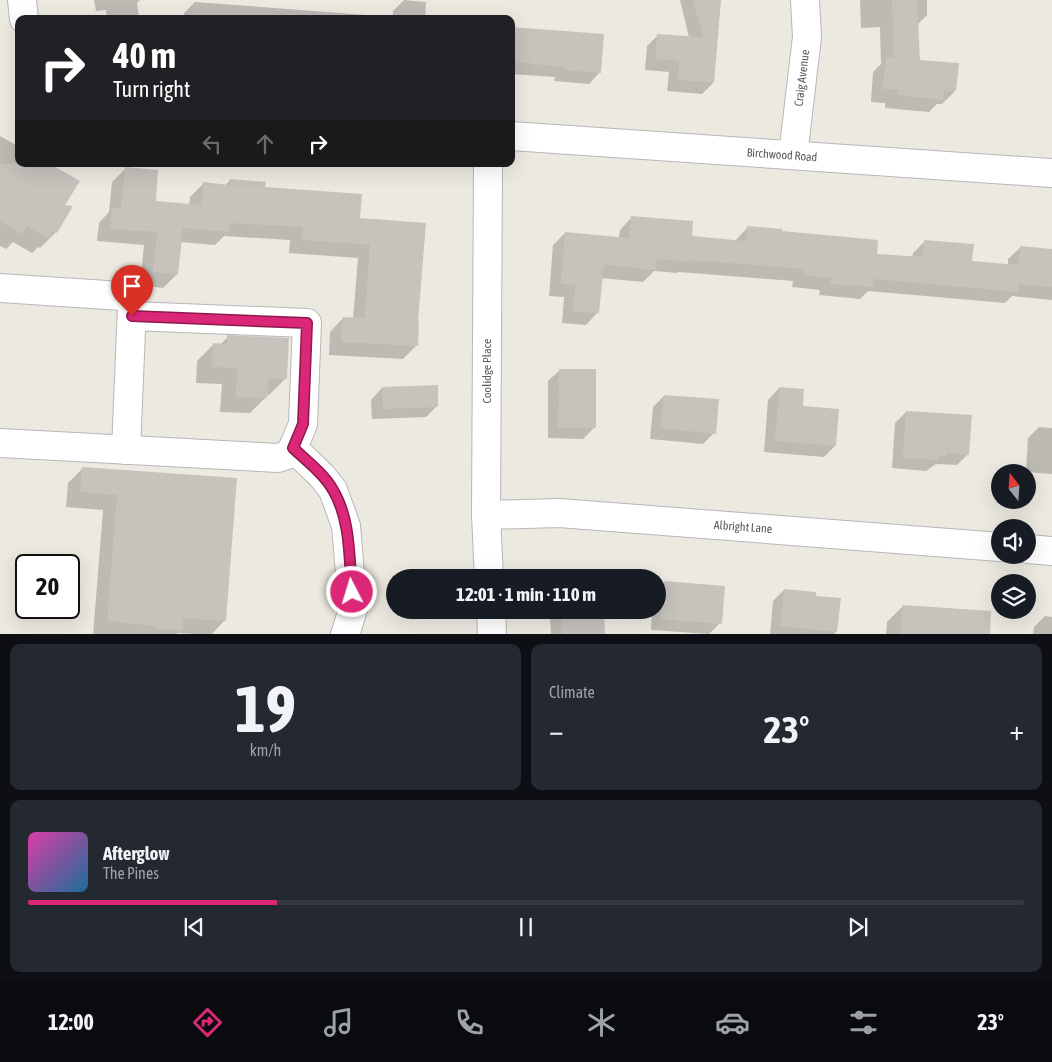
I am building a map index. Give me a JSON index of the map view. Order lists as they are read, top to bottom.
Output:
{
  "streets": {
    "street": [
      "Craig Avenue",
      "Birchwood Road",
      "Coolidge Place",
      "Albright Lane"
    ]
  },
  "crossings": [
    ["Craig Avenue", "Birchwood Road"],
    ["Coolidge Place", "Albright Lane"]
  ],
  "north": "top",
  "page": {
    "turn": ["40 m", "Turn right"],
    "limit": "20",
    "trip": "12:01 · 1 min · 110 m",
    "tile": [
      ["19", "km/h"],
      "Climate"
    ],
    "heat": ["−", "23°", "+"],
    "song": ["Afterglow", "The Pines"],
    "tabs": ["12:00", "23°"]
  }
}
